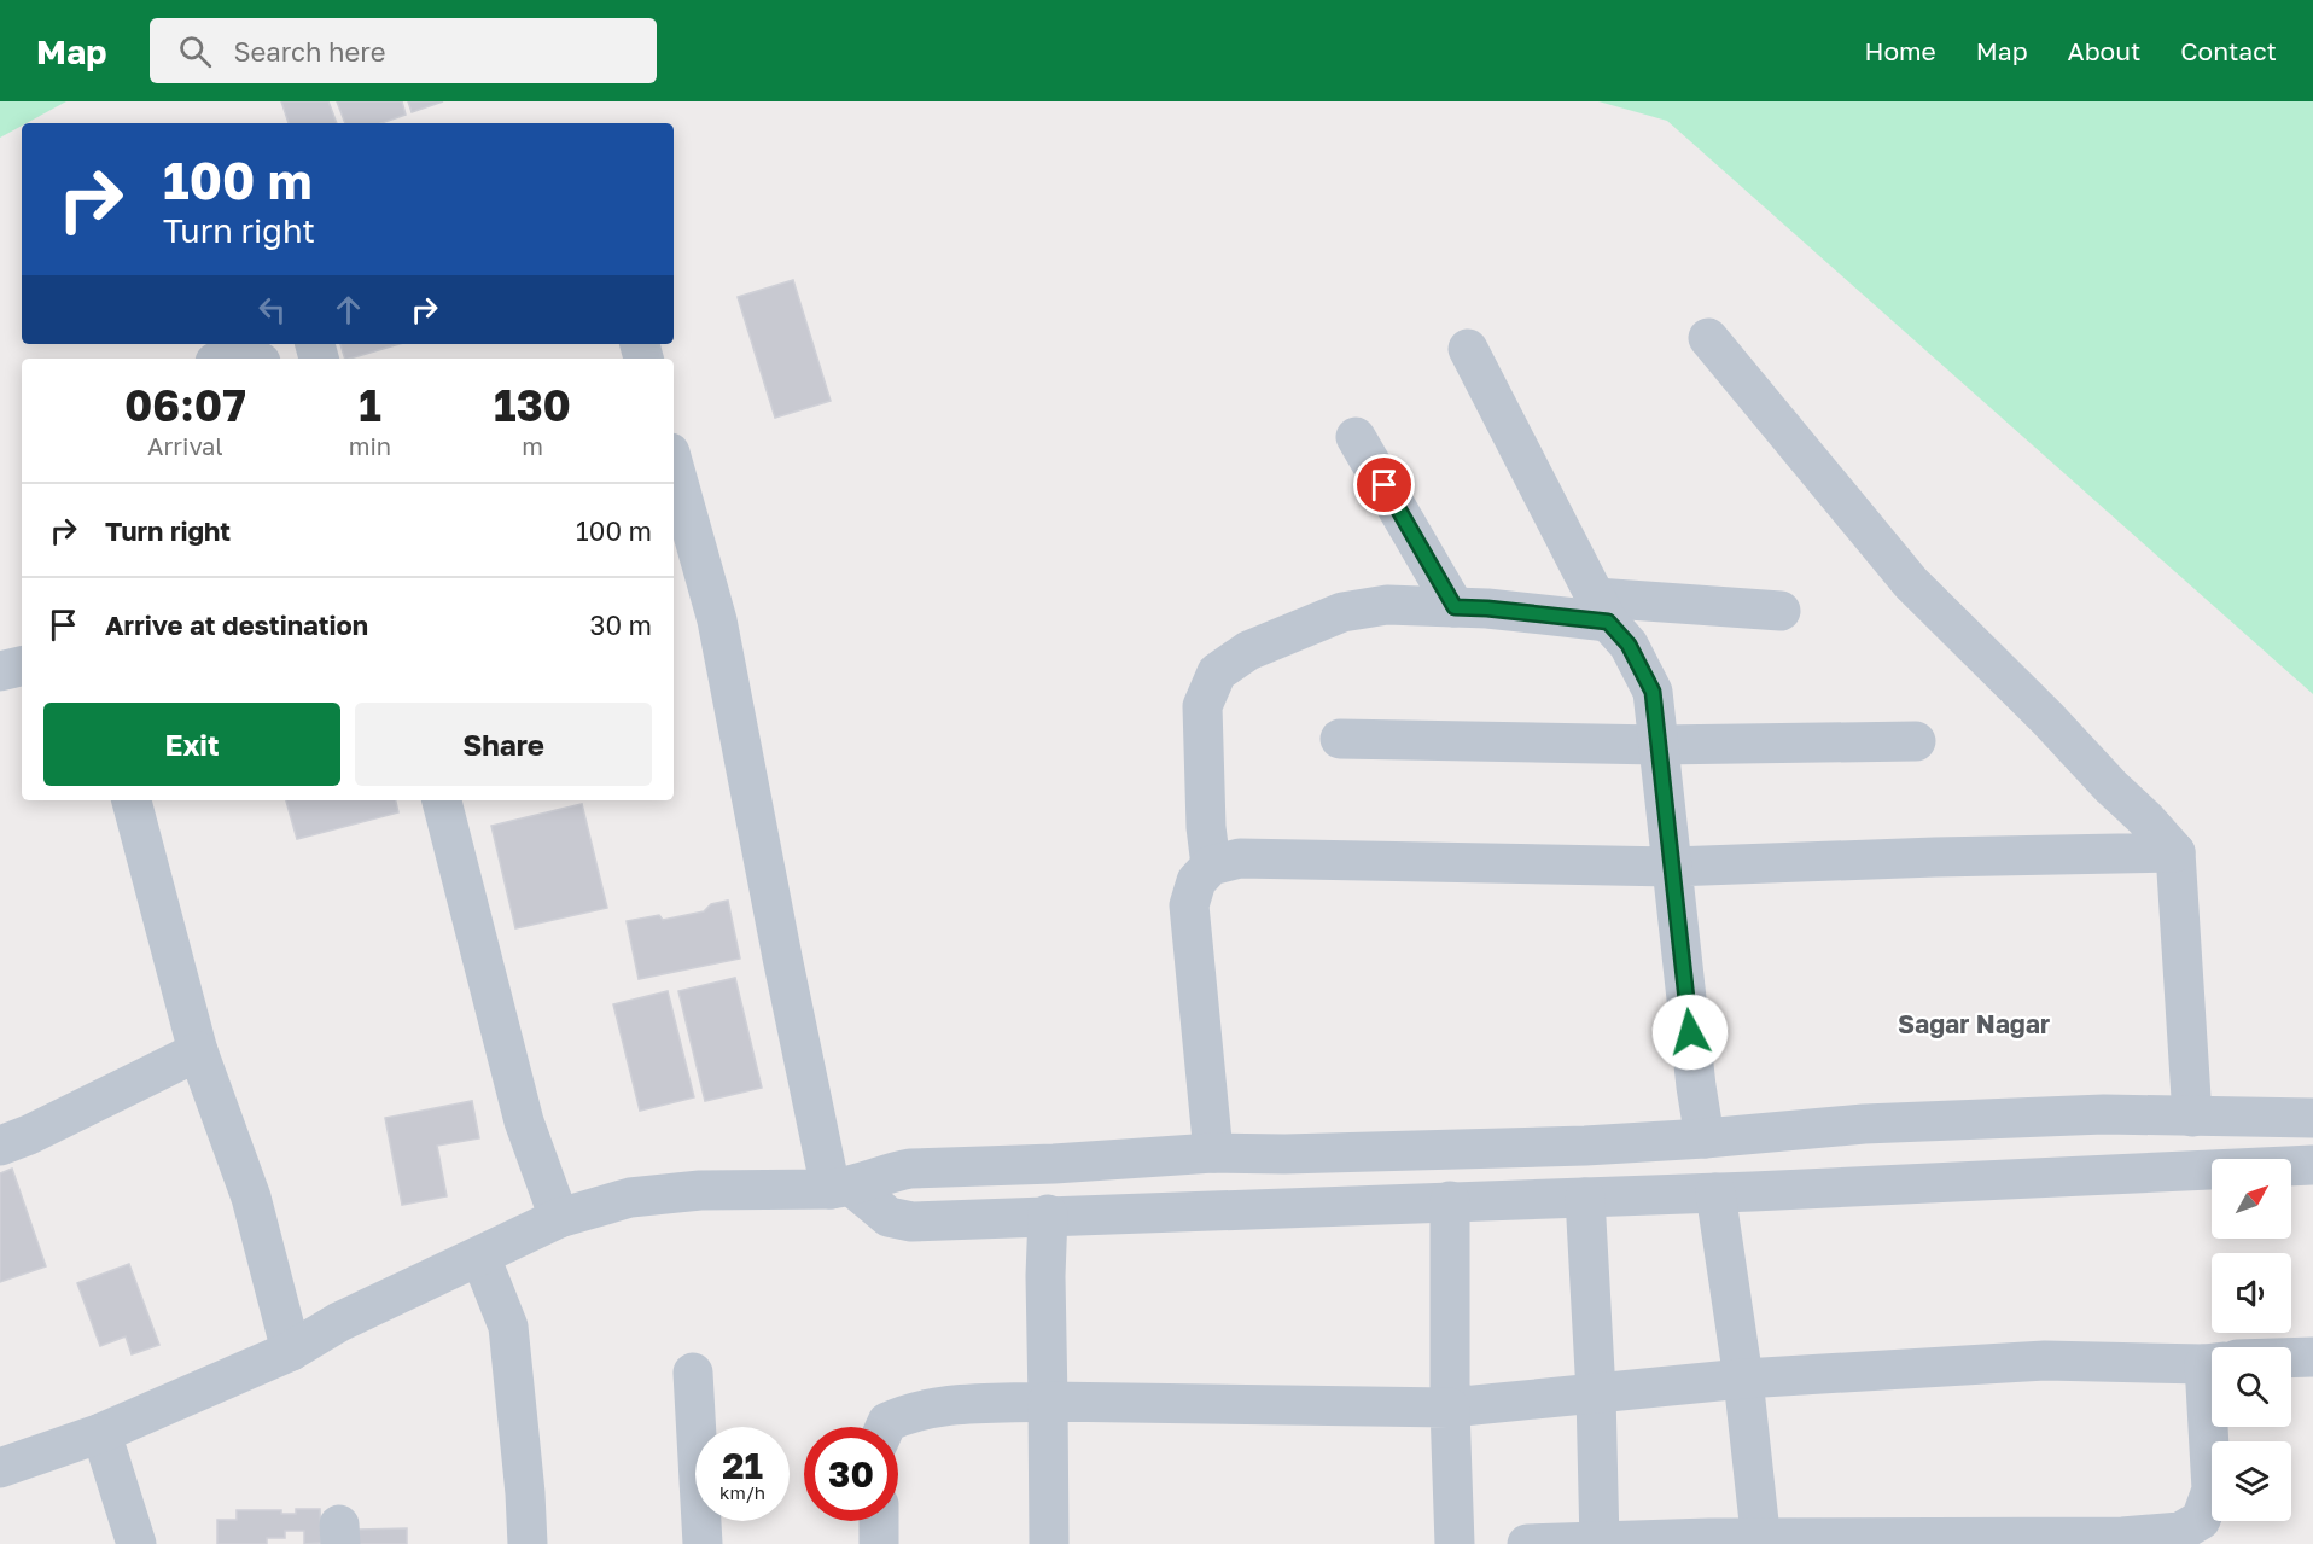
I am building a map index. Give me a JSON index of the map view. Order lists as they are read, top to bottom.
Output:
{
  "districts": ["Sagar Nagar"],
  "north": "top right",
  "page": {
    "header": "Map",
    "search": "Search here",
    "nav": [
      "Home",
      "Map",
      "About",
      "Contact"
    ],
    "turn": ["100 m", "Turn right"],
    "eta": [
      "06:07",
      "Arrival",
      "1",
      "min",
      "130",
      "m"
    ],
    "list": [
      {
        "name": "Turn right",
        "value": "100 m"
      },
      {
        "name": "Arrive at destination",
        "value": "30 m"
      }
    ],
    "buttons": ["Exit", "Share"],
    "speed": "21 km/h",
    "limit": "30"
  }
}
